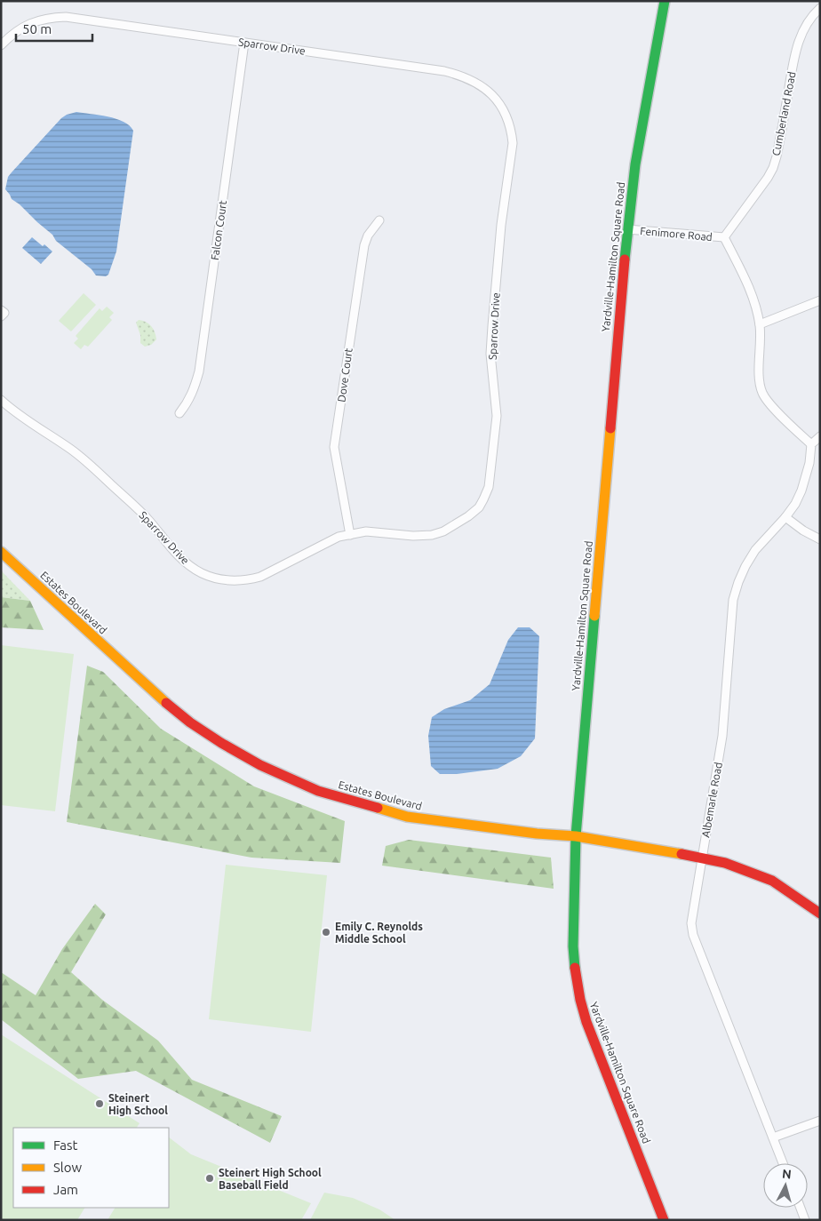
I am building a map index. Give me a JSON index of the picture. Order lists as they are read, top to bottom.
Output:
{
  "streets": {
    "street": [
      "Sparrow Drive",
      "Cumberland Road",
      "Falcon Court",
      "Fenimore Road",
      "Yardville-Hamilton Square Road",
      "Dove Court",
      "Estates Boulevard",
      "Albemarle Road"
    ]
  },
  "crossings": [
    ["Sparrow Drive", "Falcon Court"],
    ["Sparrow Drive", "Dove Court"],
    ["Cumberland Road", "Fenimore Road"],
    ["Fenimore Road", "Yardville-Hamilton Square Road"],
    ["Yardville-Hamilton Square Road", "Estates Boulevard"],
    ["Estates Boulevard", "Albemarle Road"]
  ],
  "places": ["Emily C. Reynolds Middle School", "Steinert High School", "Steinert High School Baseball Field"],
  "legend": ["Fast", "Slow", "Jam"],
  "scale_bar": "50 m",
  "north": "top"
}
